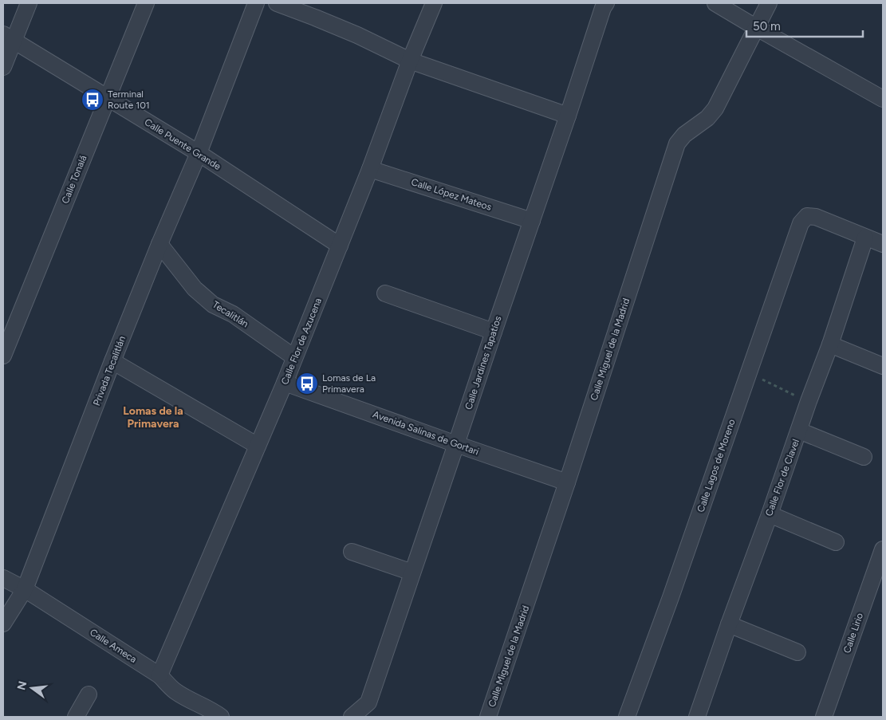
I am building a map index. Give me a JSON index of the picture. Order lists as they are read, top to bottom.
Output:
{
  "streets": {
    "street": [
      "Calle Puente Grande",
      "Calle Tonalá",
      "Calle López Mateos",
      "Tecalitlán",
      "Calle Flor de Azucena",
      "Calle Miguel de la Madrid",
      "Calle Jardines Tapatíos",
      "Privada Tecalitlán",
      "Avenida Salinas de Gortari",
      "Calle Lagos de Moreno",
      "Calle Flor de Clavel",
      "Calle Lirio",
      "Calle Ameca"
    ]
  },
  "crossings": [
    ["Calle Puente Grande", "Calle Tonalá"],
    ["Calle Puente Grande", "Calle Flor de Azucena"],
    ["Calle Puente Grande", "Privada Tecalitlán"],
    ["Calle López Mateos", "Calle Flor de Azucena"],
    ["Calle López Mateos", "Calle Jardines Tapatíos"],
    ["Tecalitlán", "Calle Flor de Azucena"],
    ["Tecalitlán", "Privada Tecalitlán"],
    ["Calle Flor de Azucena", "Avenida Salinas de Gortari"],
    ["Calle Flor de Azucena", "Calle Ameca"],
    ["Calle Miguel de la Madrid", "Avenida Salinas de Gortari"],
    ["Calle Jardines Tapatíos", "Avenida Salinas de Gortari"],
    ["Privada Tecalitlán", "Calle Ameca"],
    ["Calle Lagos de Moreno", "Calle Flor de Clavel"]
  ],
  "districts": ["Lomas de la Primavera"],
  "places": {
    "bus stop": ["Terminal Route 101", "Lomas de La Primavera"]
  },
  "scale_bar": "50 m",
  "north": "left"
}
